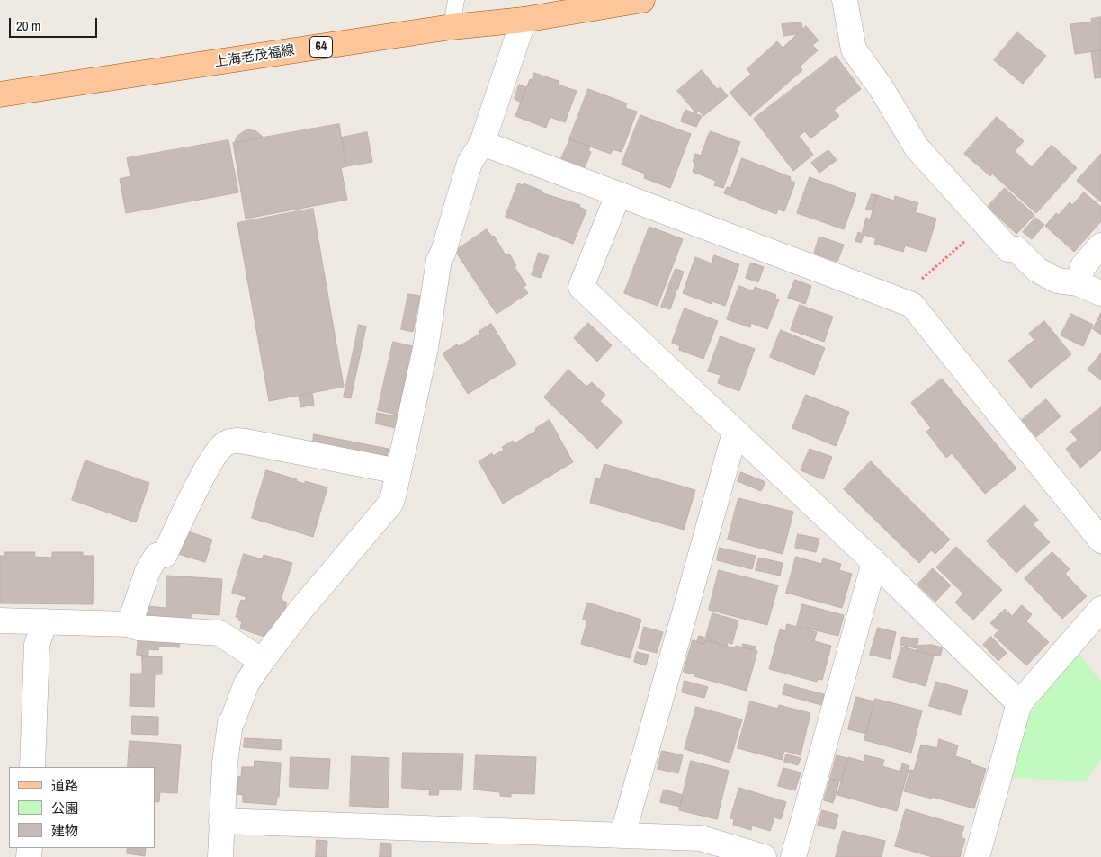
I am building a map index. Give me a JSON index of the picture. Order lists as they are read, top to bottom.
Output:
{
  "streets": {
    "main road": ["64", "上海老茂福線"]
  },
  "legend": ["道路", "公園", "建物"],
  "scale_bar": "20 m"
}
